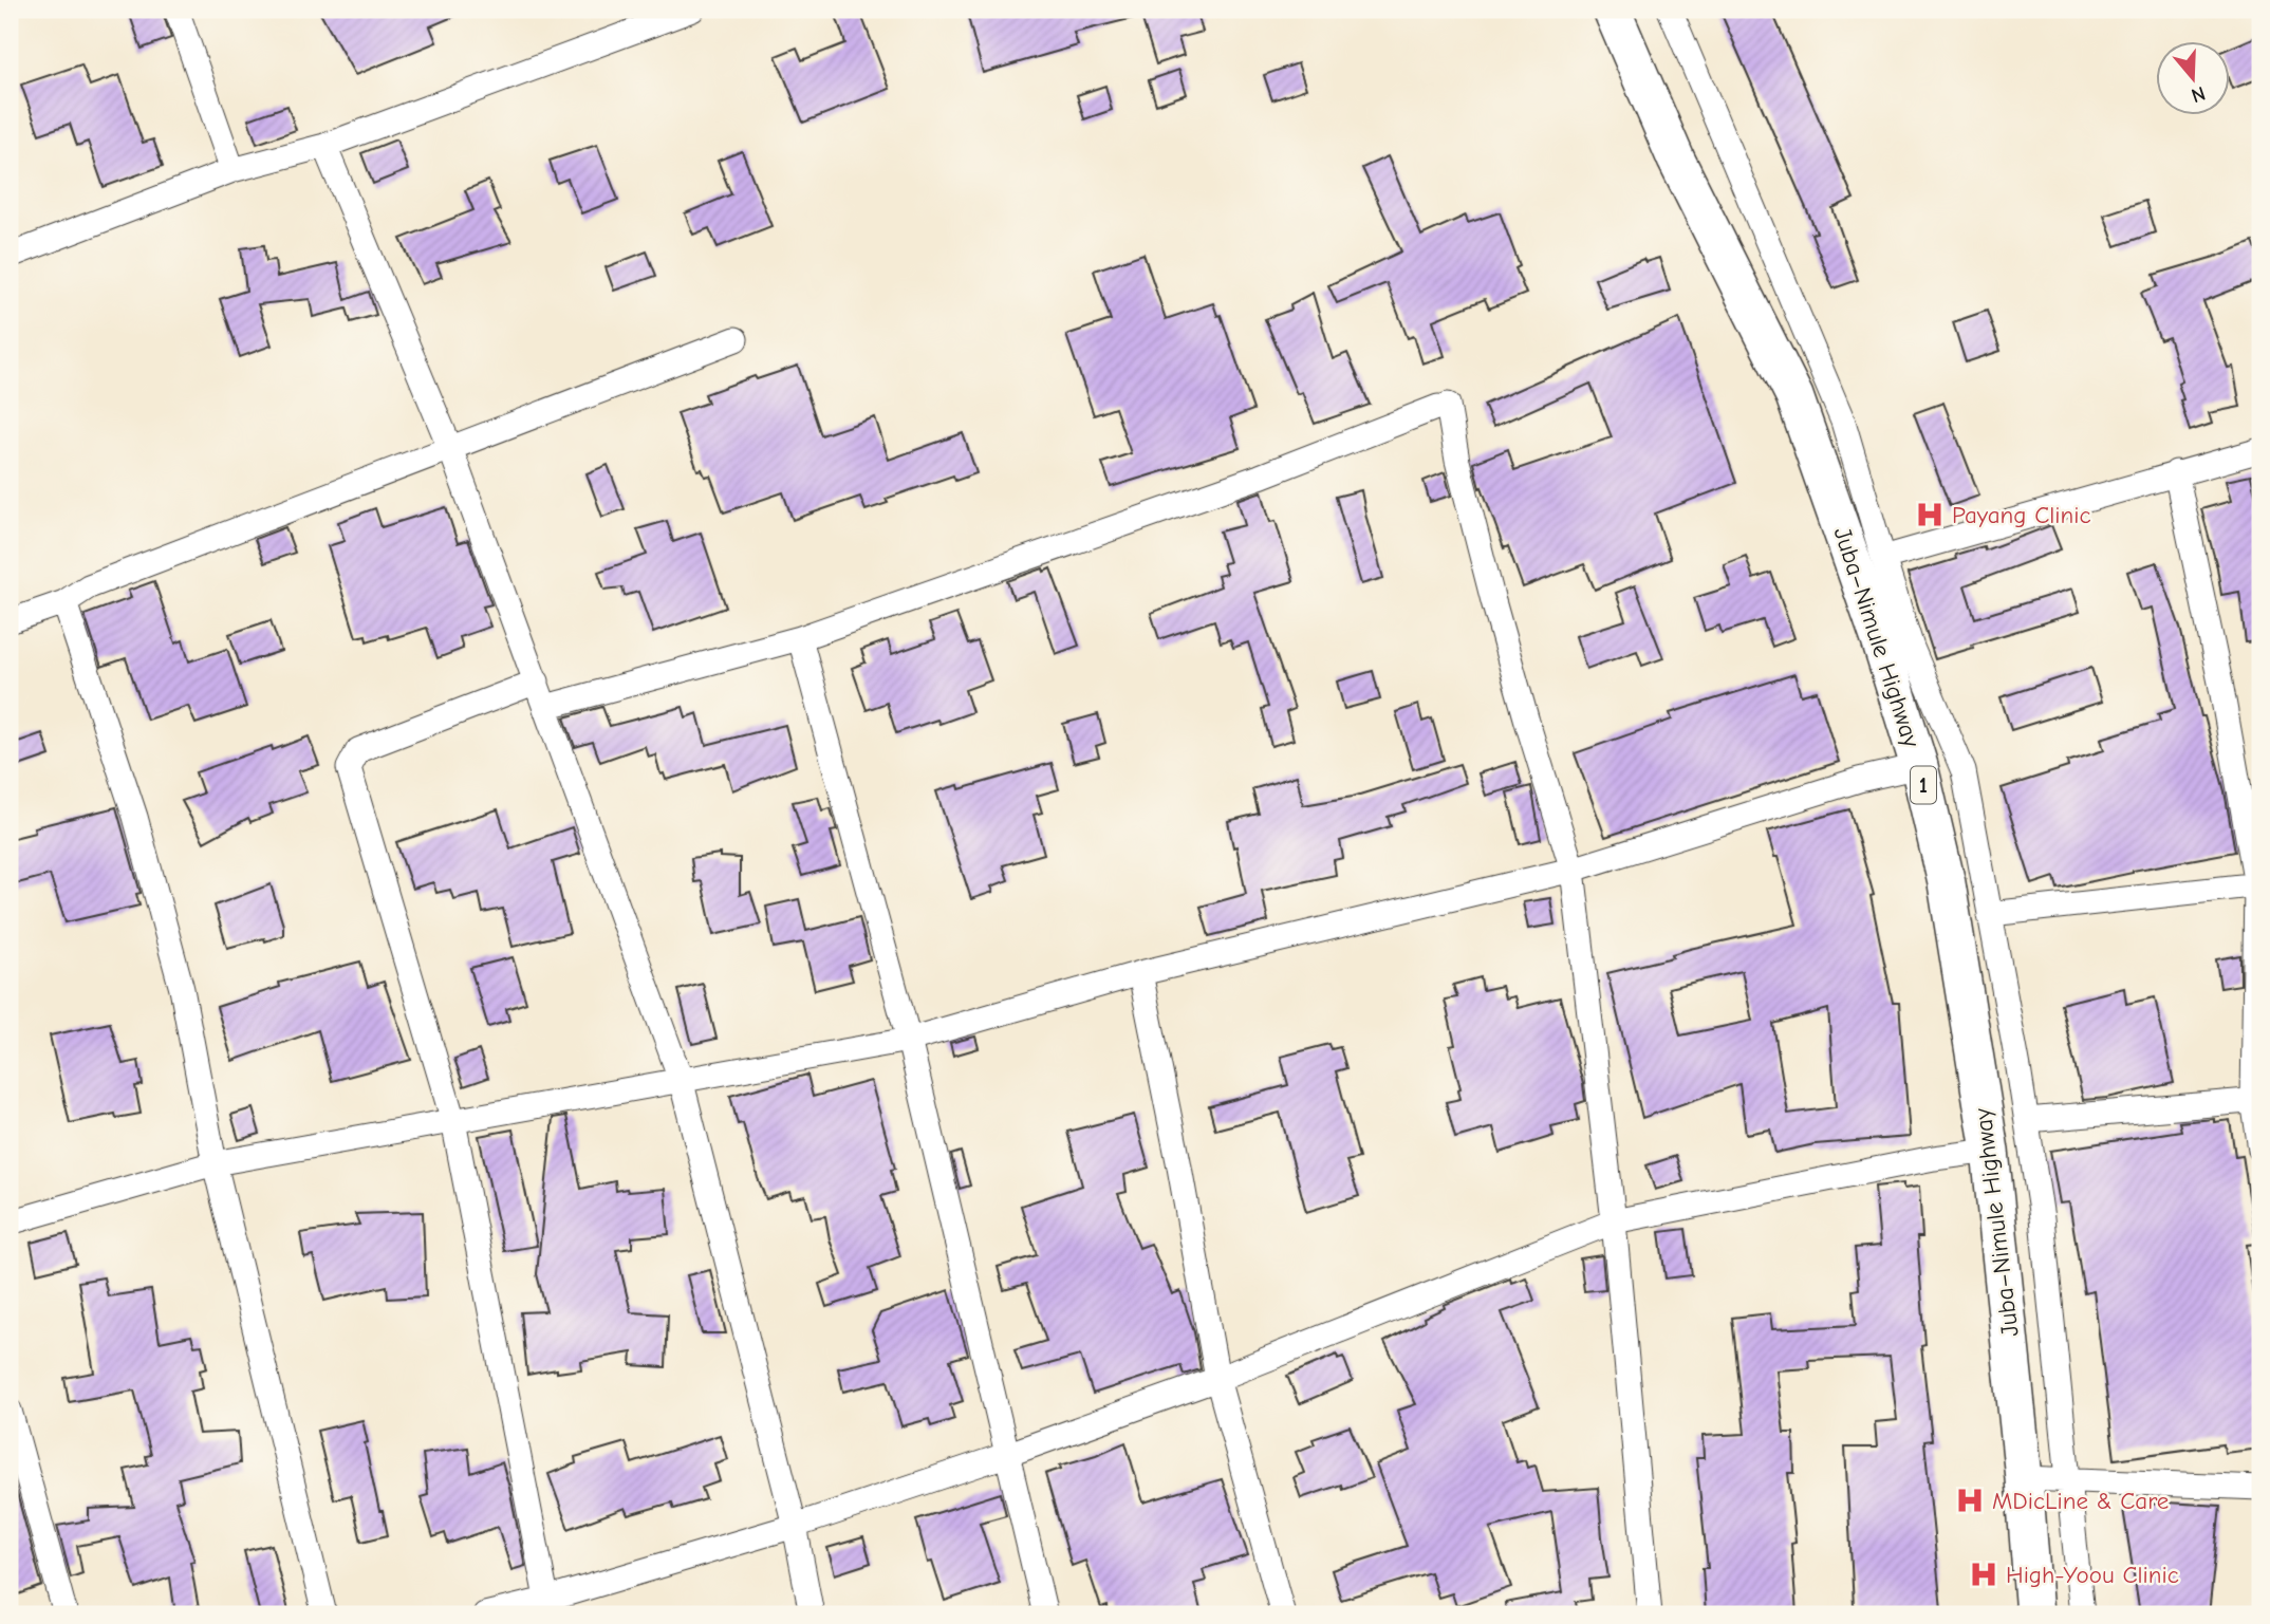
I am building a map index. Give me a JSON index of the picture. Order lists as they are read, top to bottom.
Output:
{
  "streets": {
    "main road": ["Juba–Nimule Highway", "1"]
  },
  "places": {
    "hospital": ["Payang Clinic", "MDicLine & Care", "High-Yoou Clinic"]
  },
  "north": "bottom"
}
